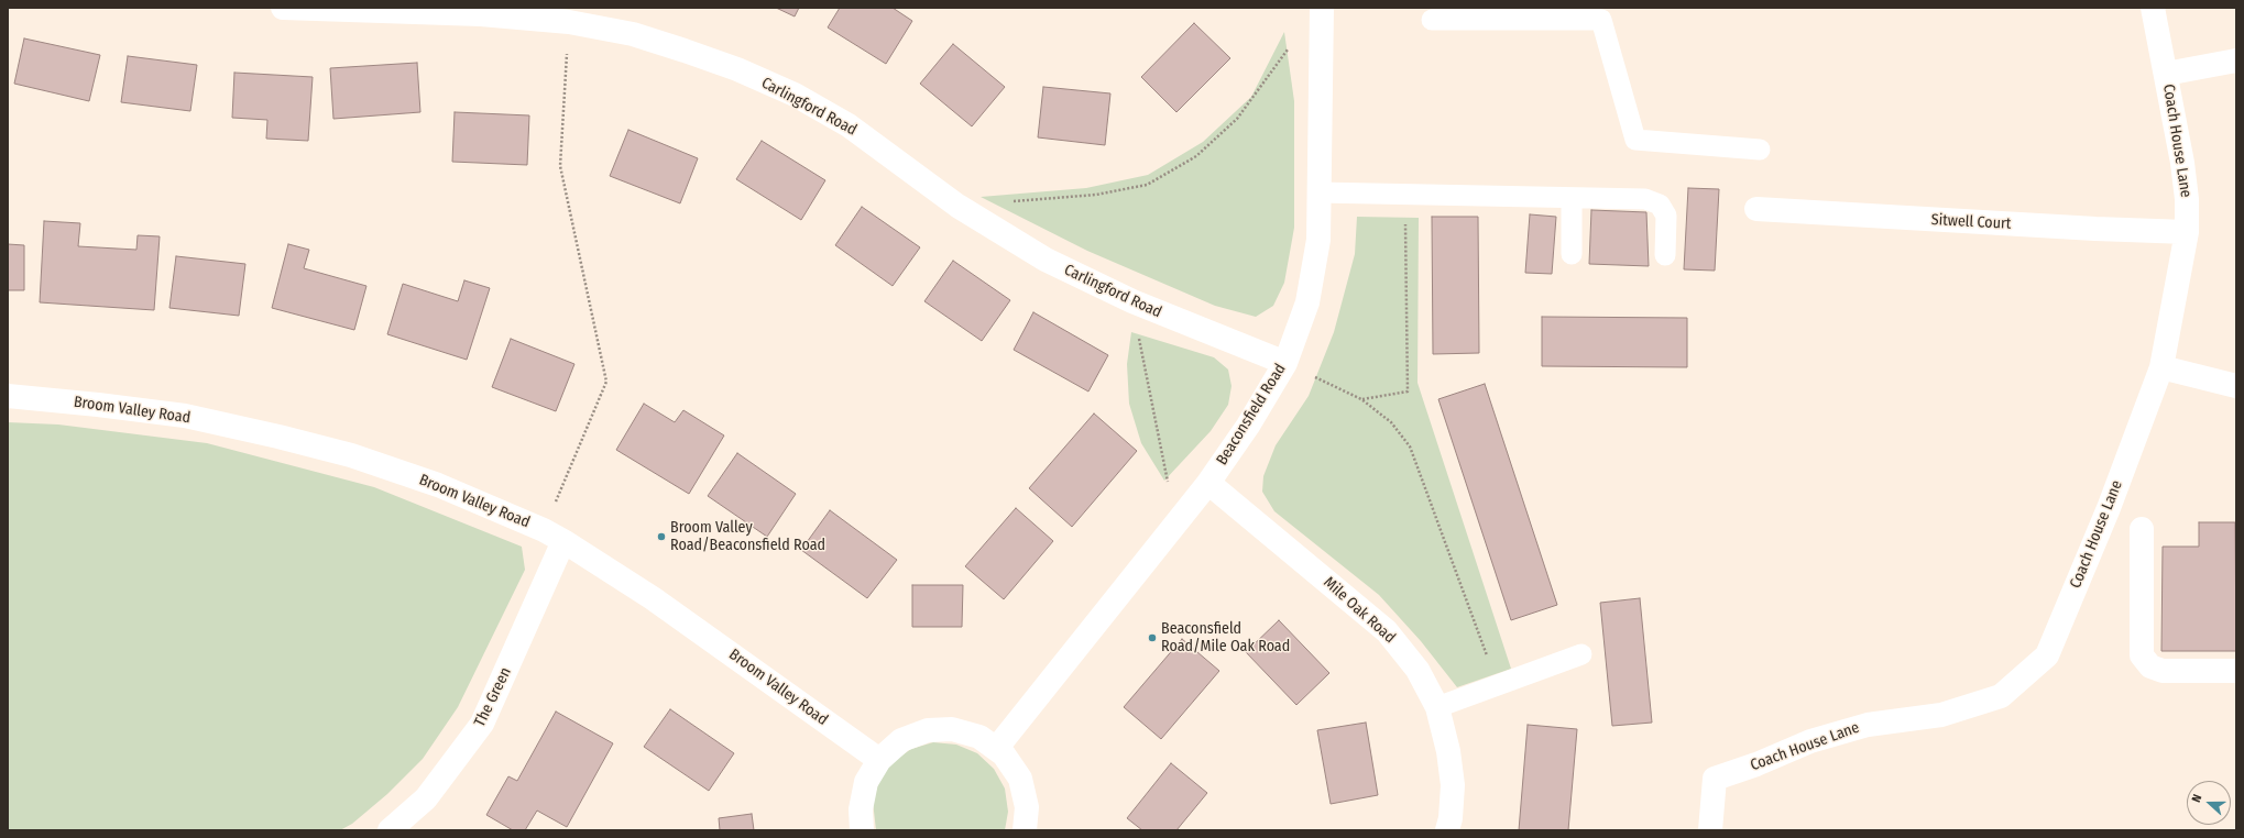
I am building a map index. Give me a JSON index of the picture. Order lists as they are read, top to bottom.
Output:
{
  "streets": {
    "street": [
      "Carlingford Road",
      "Coach House Lane",
      "Sitwell Court",
      "Broom Valley Road",
      "Beaconsfield Road",
      "Mile Oak Road",
      "The Green"
    ]
  },
  "crossings": [
    ["Carlingford Road", "Beaconsfield Road"],
    ["Coach House Lane", "Sitwell Court"],
    ["Broom Valley Road", "The Green"],
    ["Beaconsfield Road", "Mile Oak Road"]
  ],
  "places": ["Broom Valley Road/Beaconsfield Road", "Beaconsfield Road/Mile Oak Road"],
  "north": "left"
}
